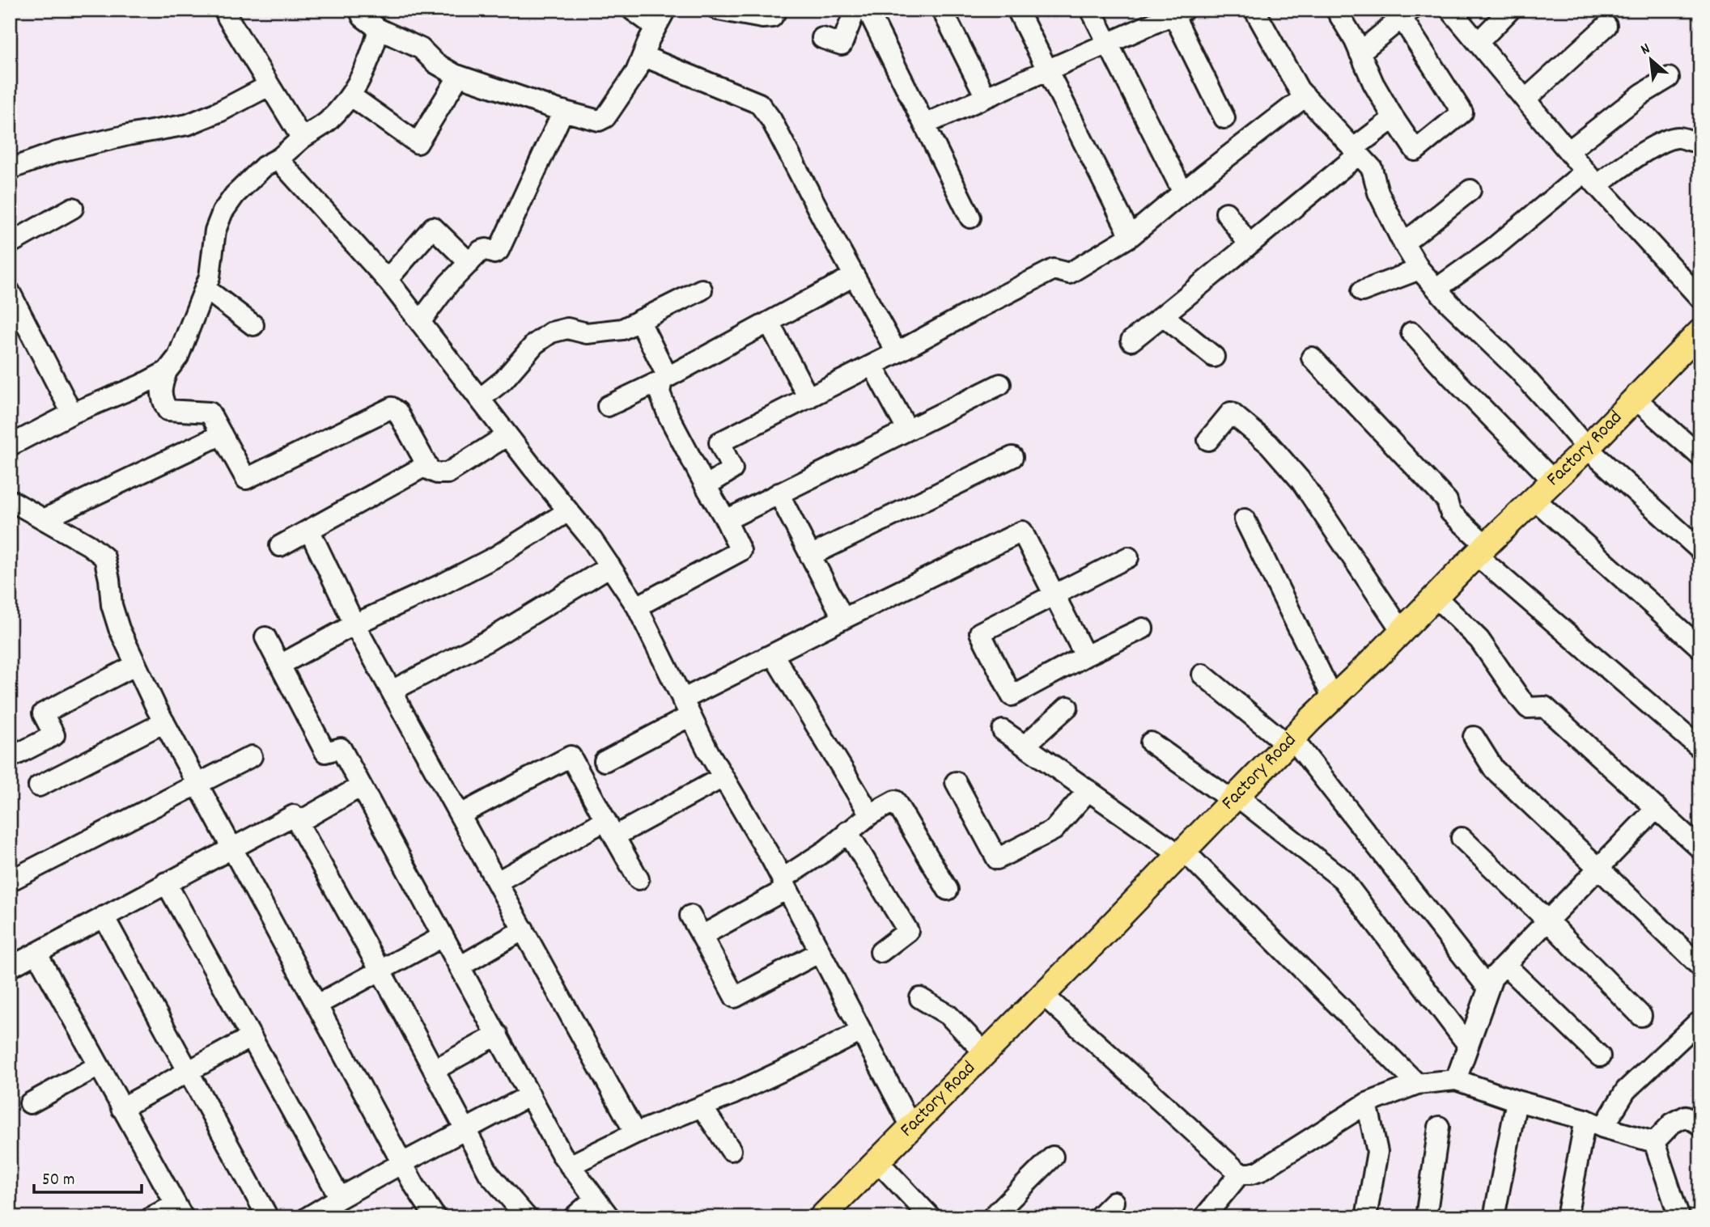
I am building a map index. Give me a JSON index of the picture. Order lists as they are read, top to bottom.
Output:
{
  "streets": {
    "main road": ["Factory Road"]
  },
  "scale_bar": "50 m",
  "north": "top left"
}
